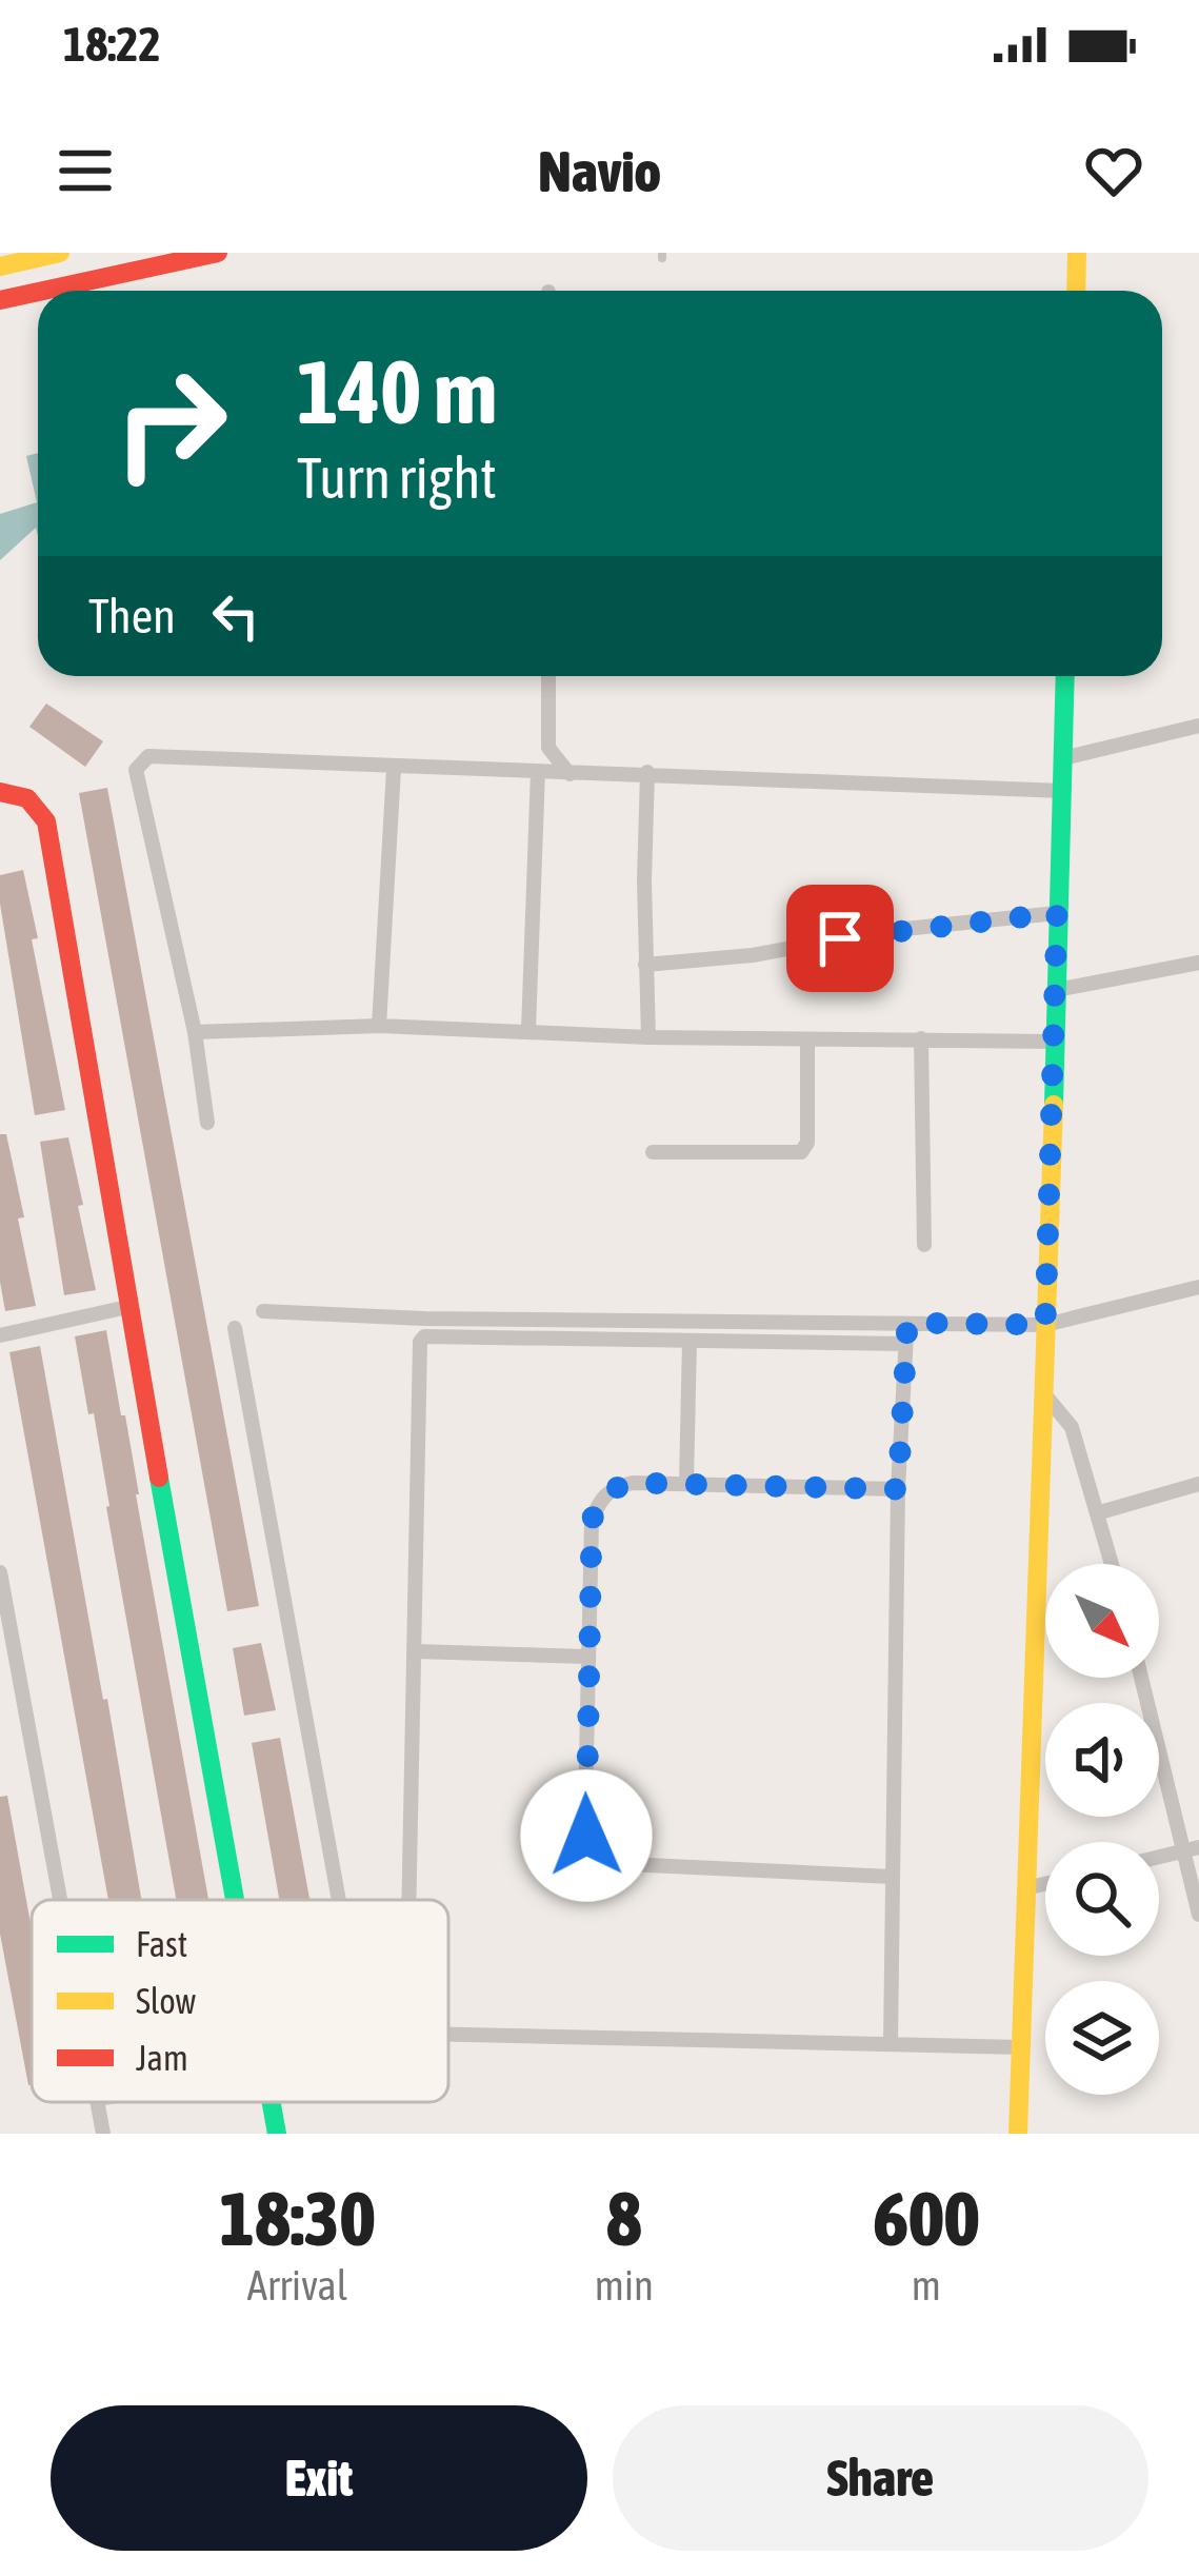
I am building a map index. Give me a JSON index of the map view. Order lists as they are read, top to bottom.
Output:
{
  "legend": ["Fast", "Slow", "Jam"],
  "north": "bottom right",
  "page": {
    "status": "18:22",
    "header": "Navio",
    "turn": ["140 m", "Turn right"],
    "then": "Then",
    "eta": [
      "18:30",
      "Arrival",
      "8",
      "min",
      "600",
      "m"
    ],
    "buttons": ["Exit", "Share"]
  }
}
